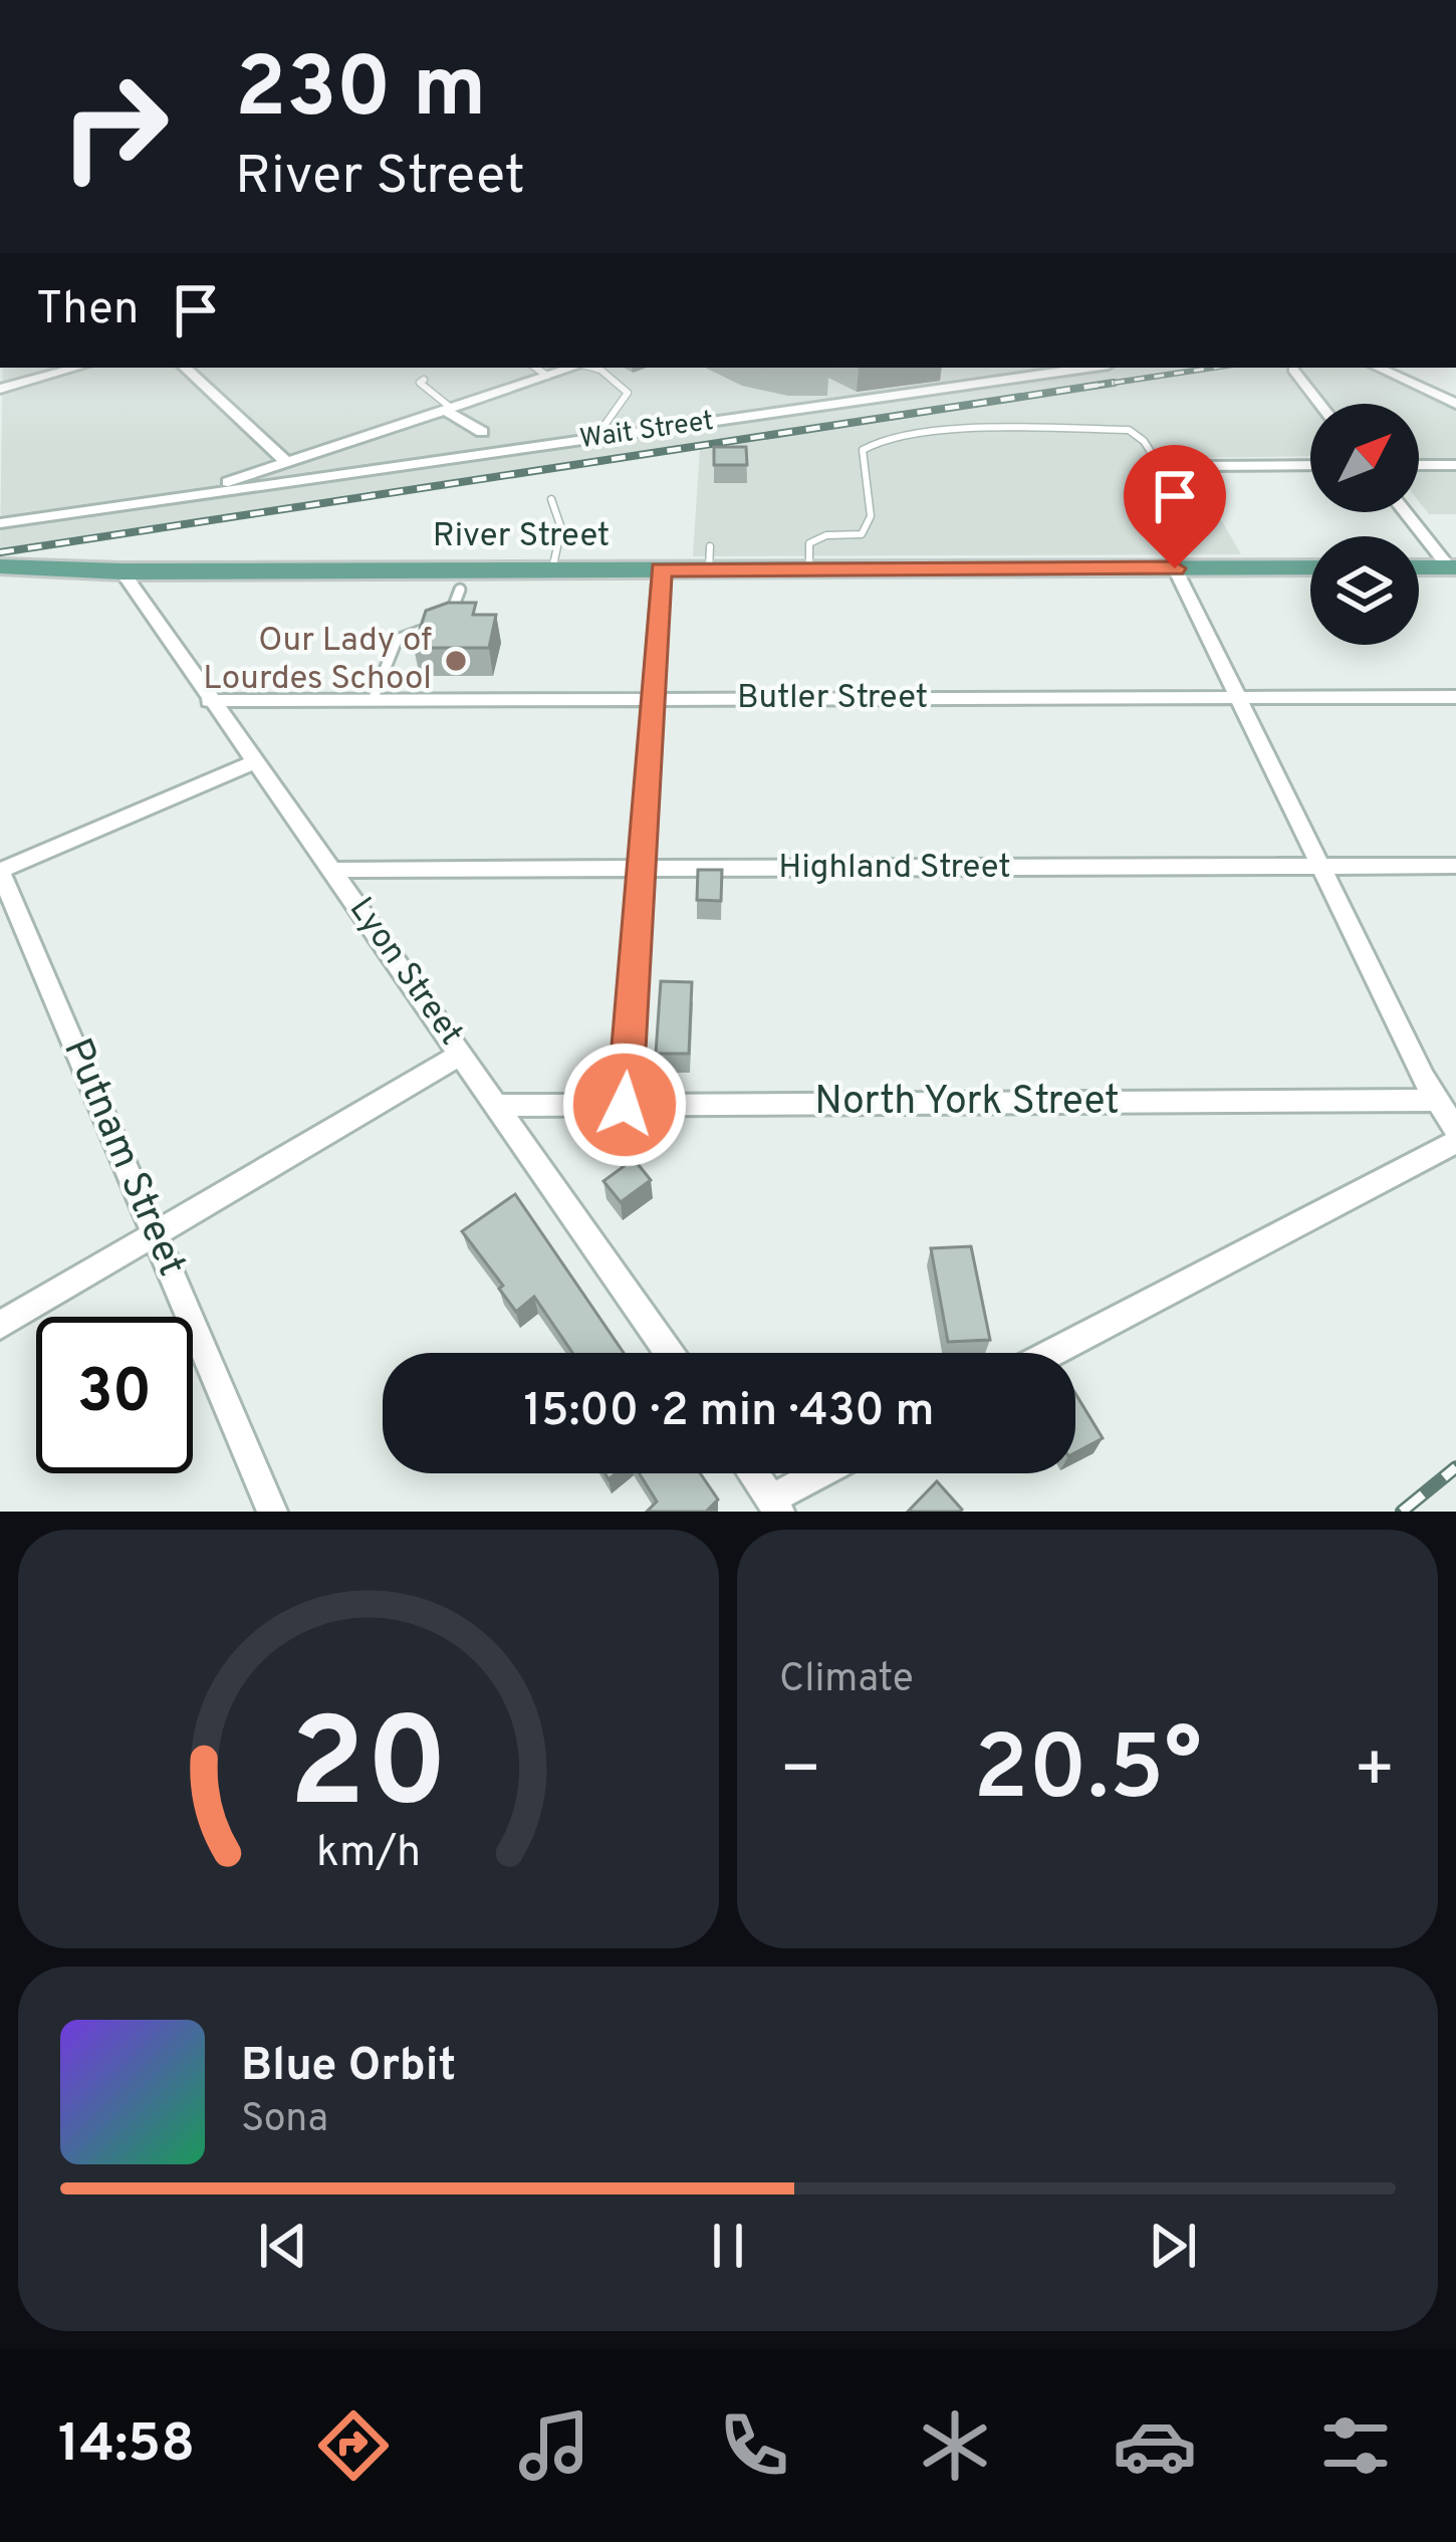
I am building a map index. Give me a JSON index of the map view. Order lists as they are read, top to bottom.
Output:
{
  "streets": {
    "main road": ["River Street"],
    "street": [
      "Wait Street",
      "Butler Street",
      "Highland Street",
      "Lyon Street",
      "North York Street",
      "Putnam Street"
    ]
  },
  "crossings": [
    ["River Street", "Lyon Street"],
    ["Butler Street", "Lyon Street"],
    ["Highland Street", "Lyon Street"],
    ["Lyon Street", "North York Street"]
  ],
  "places": ["Our Lady of Lourdes School"],
  "north": "top right",
  "page": {
    "turn": ["230 m", "River Street"],
    "then": "Then",
    "limit": "30",
    "trip": "15:00 · 2 min · 430 m",
    "tile": "Climate",
    "heat": ["−", "20.5°", "+"],
    "song": ["Blue Orbit", "Sona"],
    "tabs": "14:58",
    "gauge": ["20", "km/h"]
  }
}
